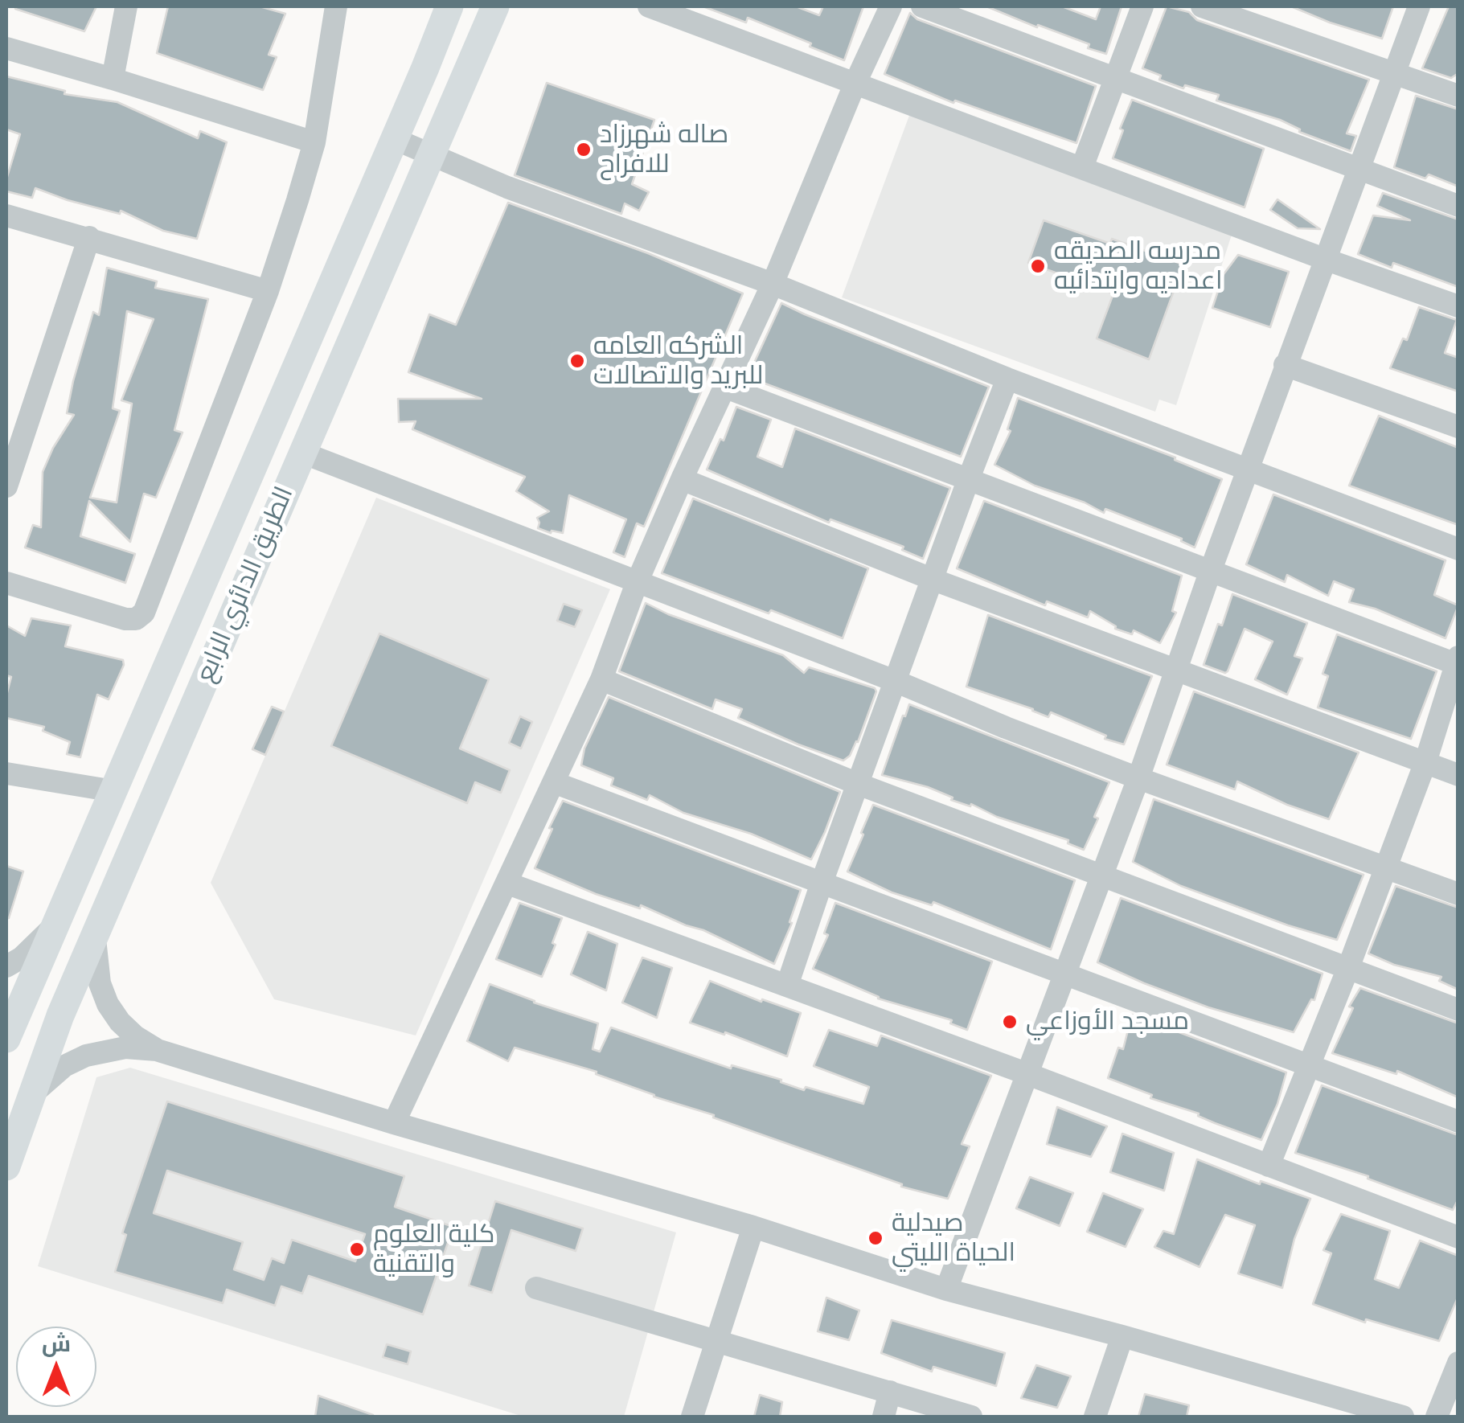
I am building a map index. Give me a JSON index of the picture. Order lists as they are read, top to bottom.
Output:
{
  "streets": {
    "main road": ["الطريق الدائري الرابع"]
  },
  "places": [
    "صاله شهرزاد للافراح",
    "مدرسه الصديقه اعداديه وابتدائيه",
    "الشركه العامه للبريد والاتصالات",
    "مسجد الأوزاعي",
    "صيدلية الحياة الليتي",
    "كلية العلوم والتقنية"
  ],
  "north": "top"
}
